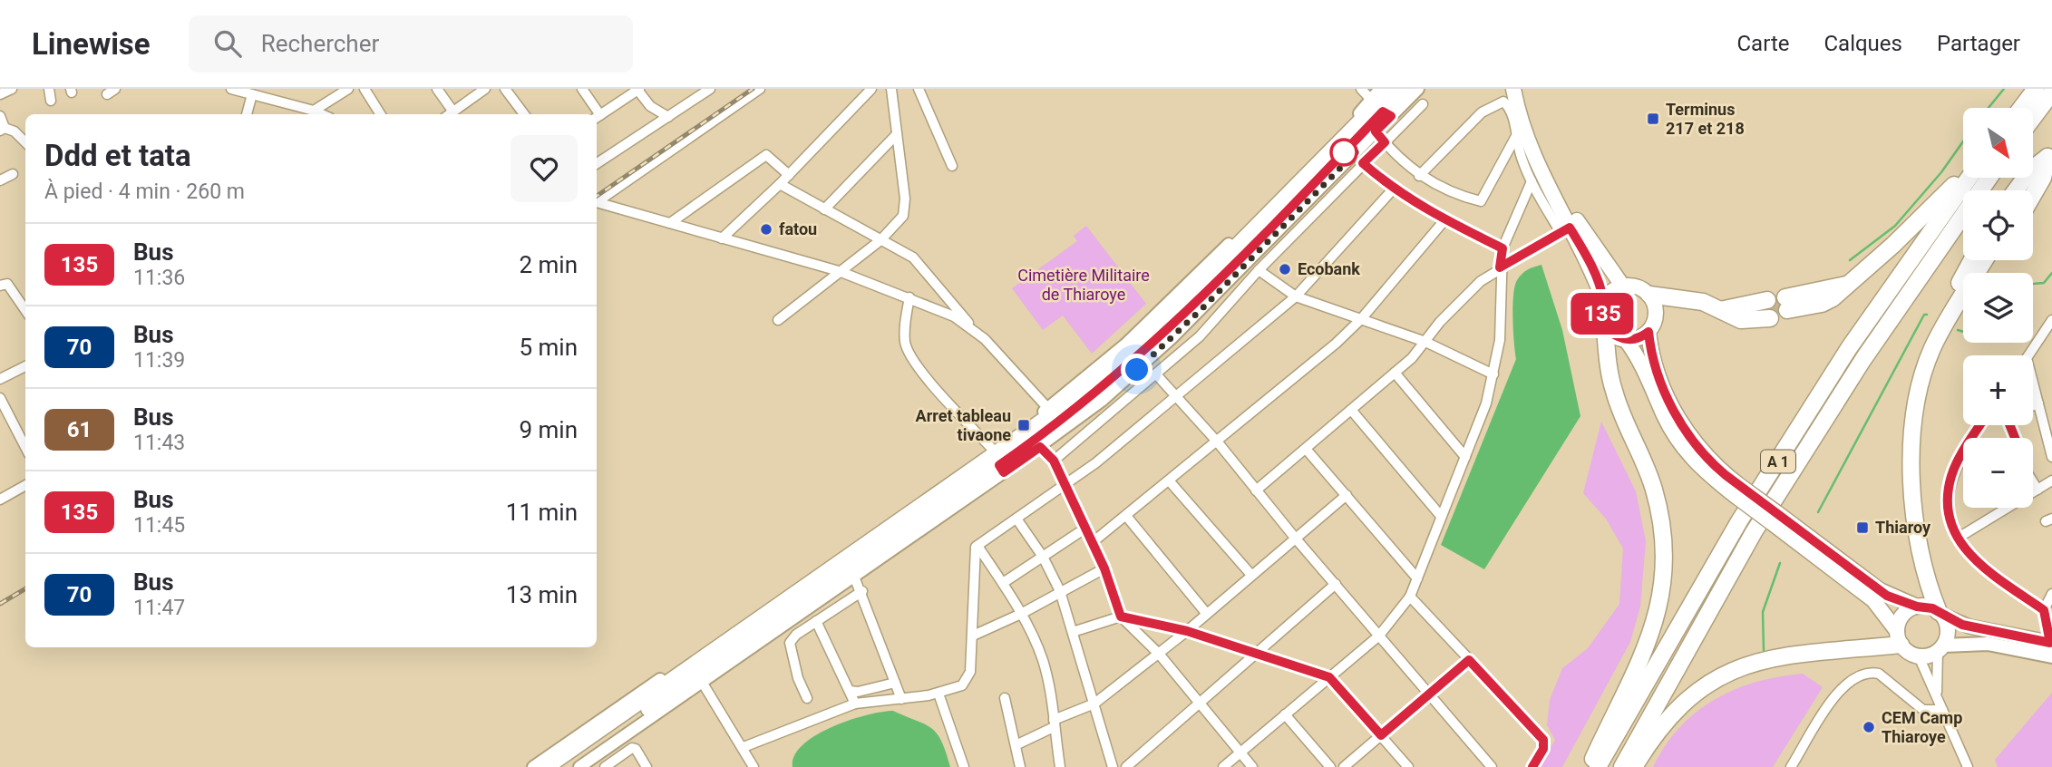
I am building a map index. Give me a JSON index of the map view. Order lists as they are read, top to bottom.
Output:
{
  "streets": {
    "highway": ["A 1"]
  },
  "parks": ["Cimetière Militaire de Thiaroye"],
  "places": {
    "transit": ["Terminus 217 et 218", "Arret tableau tivaone", "Thiaroy"],
    "other": ["fatou", "Ecobank", "CEM Camp Thiaroye"]
  },
  "lines": ["bus line 135"],
  "north": "bottom right",
  "page": {
    "header": "Linewise",
    "search": "Rechercher",
    "nav": ["Carte", "Calques", "Partager"],
    "on_map": "135",
    "map_buttons": ["+", "−"],
    "heading": ["Ddd et tata", "À pied · 4 min · 260 m"],
    "list": [
      {
        "mark": "135",
        "name": "Bus",
        "note": "11:36",
        "value": "2 min"
      },
      {
        "mark": "70",
        "name": "Bus",
        "note": "11:39",
        "value": "5 min"
      },
      {
        "mark": "61",
        "name": "Bus",
        "note": "11:43",
        "value": "9 min"
      },
      {
        "mark": "135",
        "name": "Bus",
        "note": "11:45",
        "value": "11 min"
      },
      {
        "mark": "70",
        "name": "Bus",
        "note": "11:47",
        "value": "13 min"
      }
    ]
  }
}
